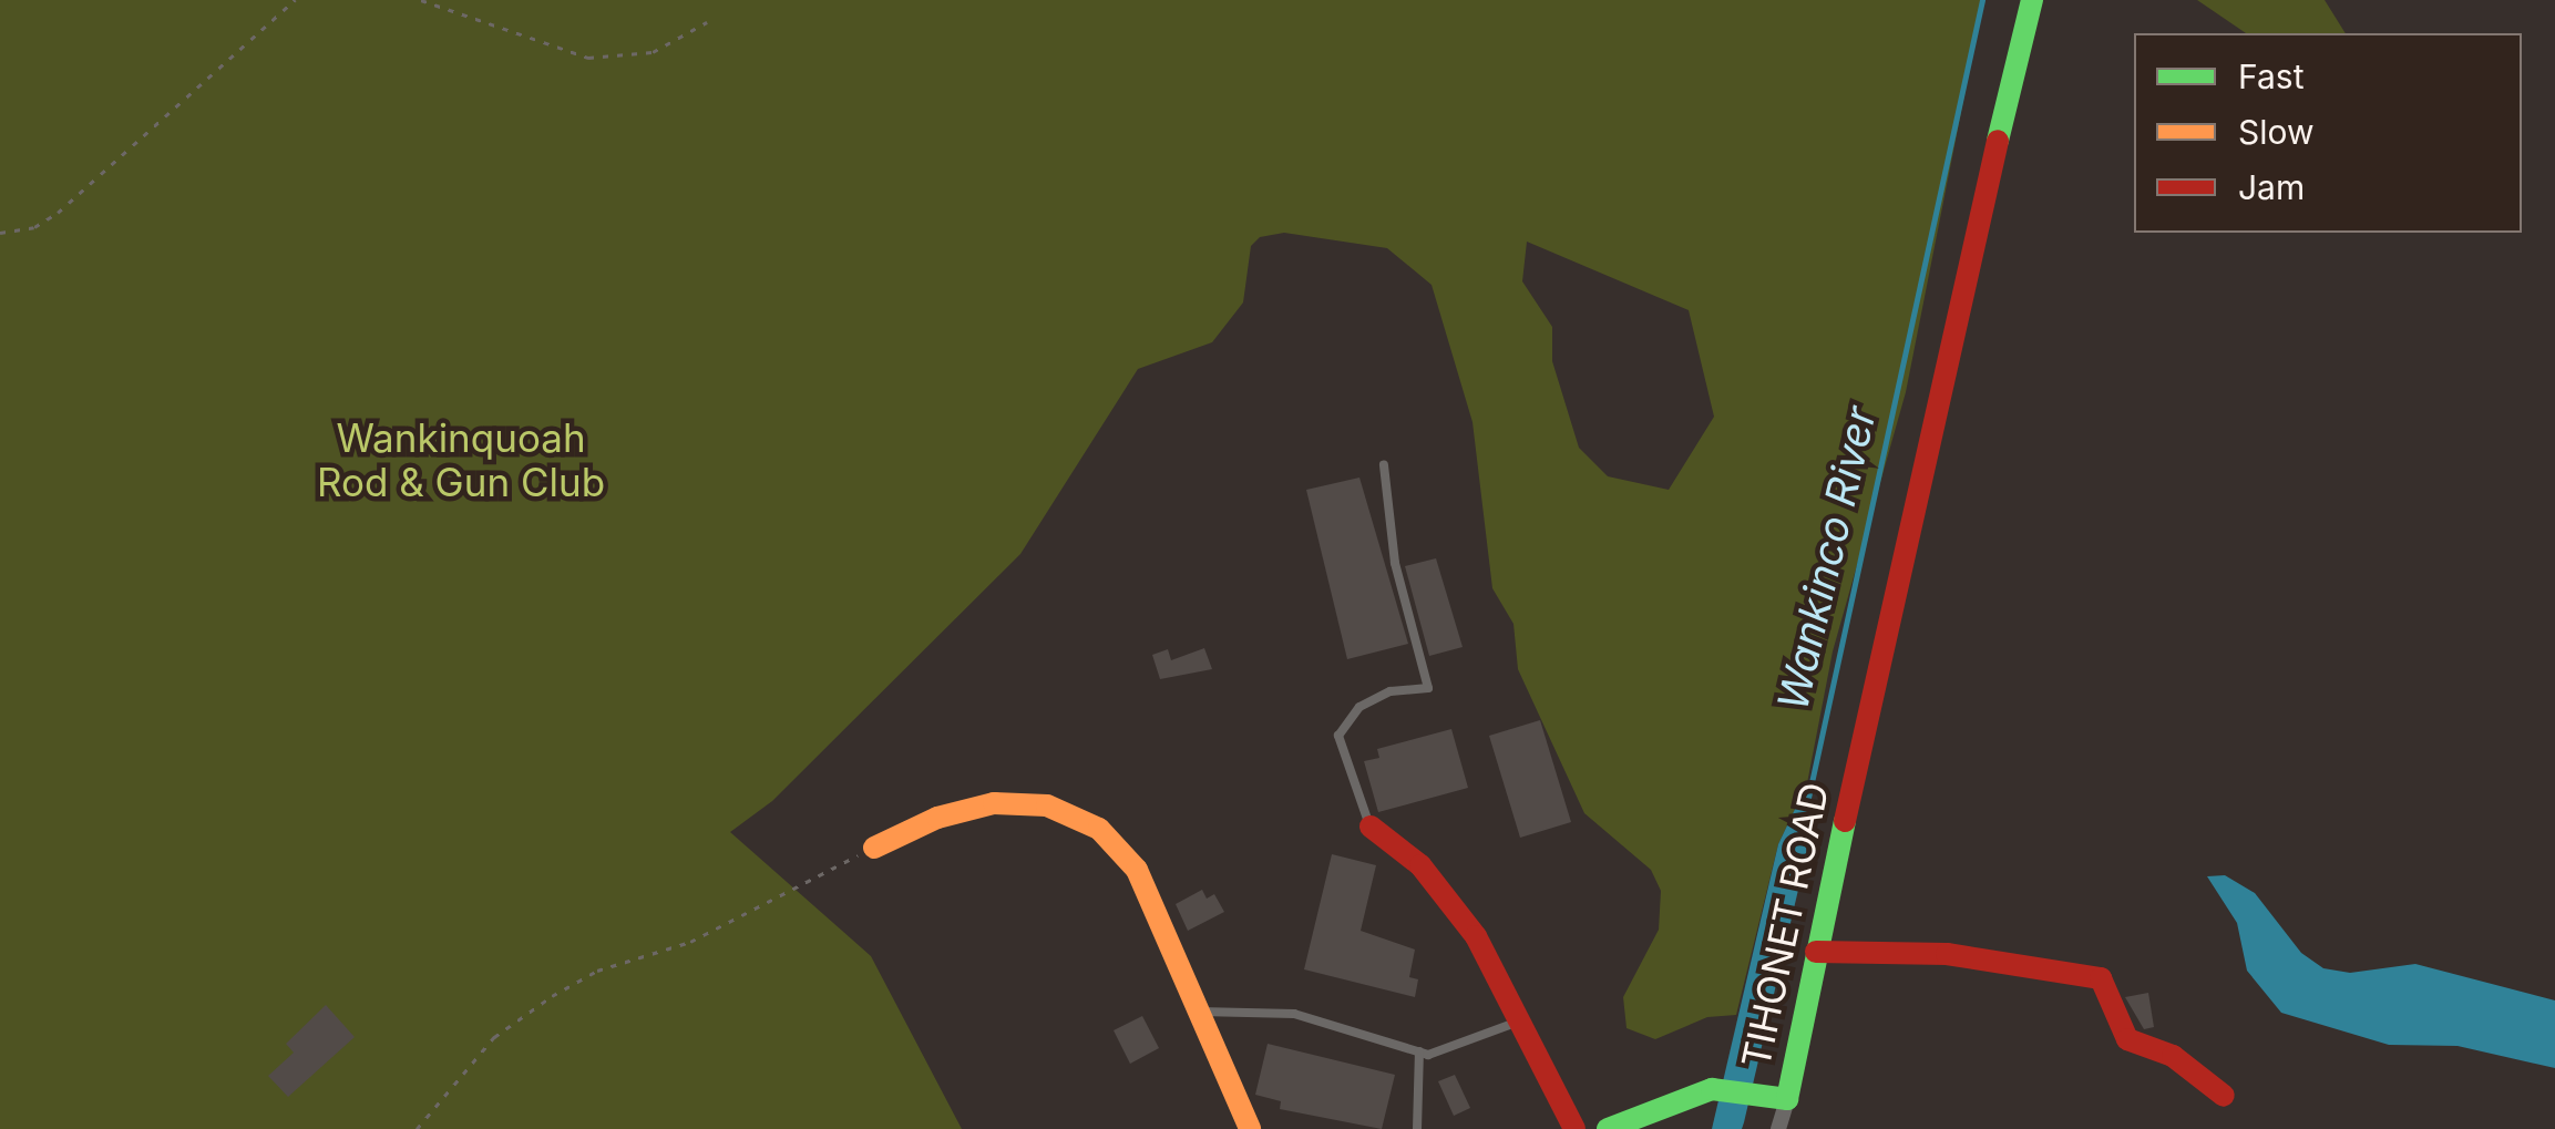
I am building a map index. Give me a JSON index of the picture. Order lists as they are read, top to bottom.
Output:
{
  "streets": {
    "street": ["TIHONET ROAD"]
  },
  "water": ["Wankinco River"],
  "parks": ["Wankinquoah Rod & Gun Club"],
  "legend": ["Fast", "Slow", "Jam"]
}
